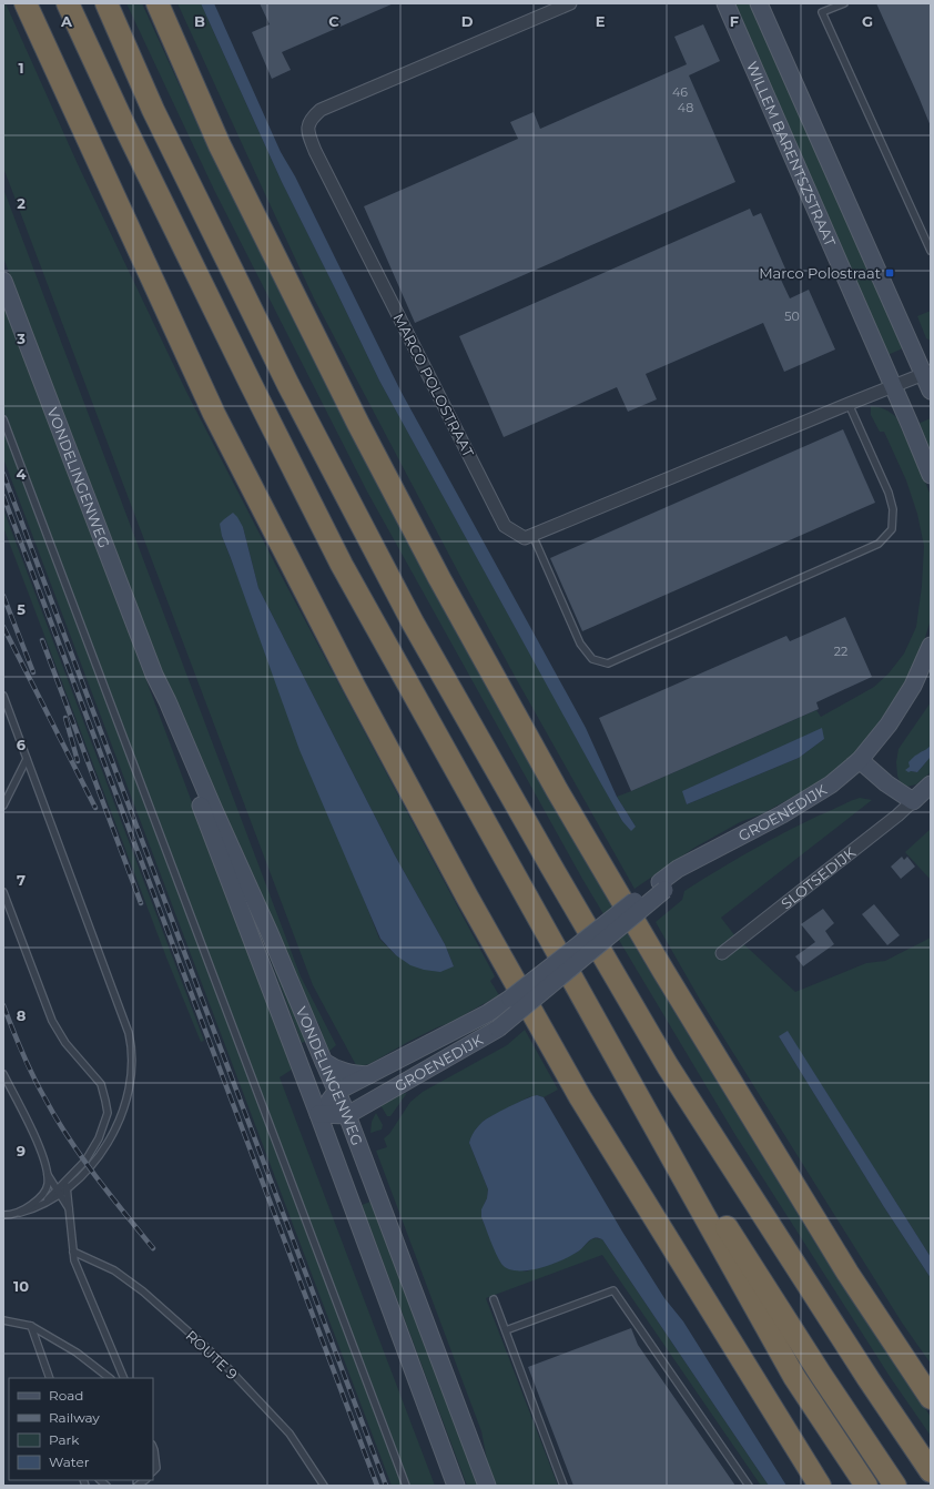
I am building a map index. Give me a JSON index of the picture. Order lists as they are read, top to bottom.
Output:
{
  "streets": {
    "main road": [
      "WILLEM BARENTSZSTRAAT",
      "VONDELINGENWEG",
      "GROENEDIJK",
      "SLOTSEDIJK"
    ],
    "street": ["MARCO POLOSTRAAT"],
    "lane": ["ROUTE 9"]
  },
  "crossings": [
    ["VONDELINGENWEG", "GROENEDIJK"]
  ],
  "places": {
    "transit": ["Marco Polostraat"]
  },
  "house_numbers": [
    "46",
    "48",
    "50",
    "22"
  ],
  "legend": [
    "Road",
    "Railway",
    "Park",
    "Water"
  ],
  "grid": {
    "columns": [
      "A",
      "B",
      "C",
      "D",
      "E",
      "F",
      "G"
    ],
    "rows": [
      "1",
      "2",
      "3",
      "4",
      "5",
      "6",
      "7",
      "8",
      "9",
      "10"
    ]
  }
}
